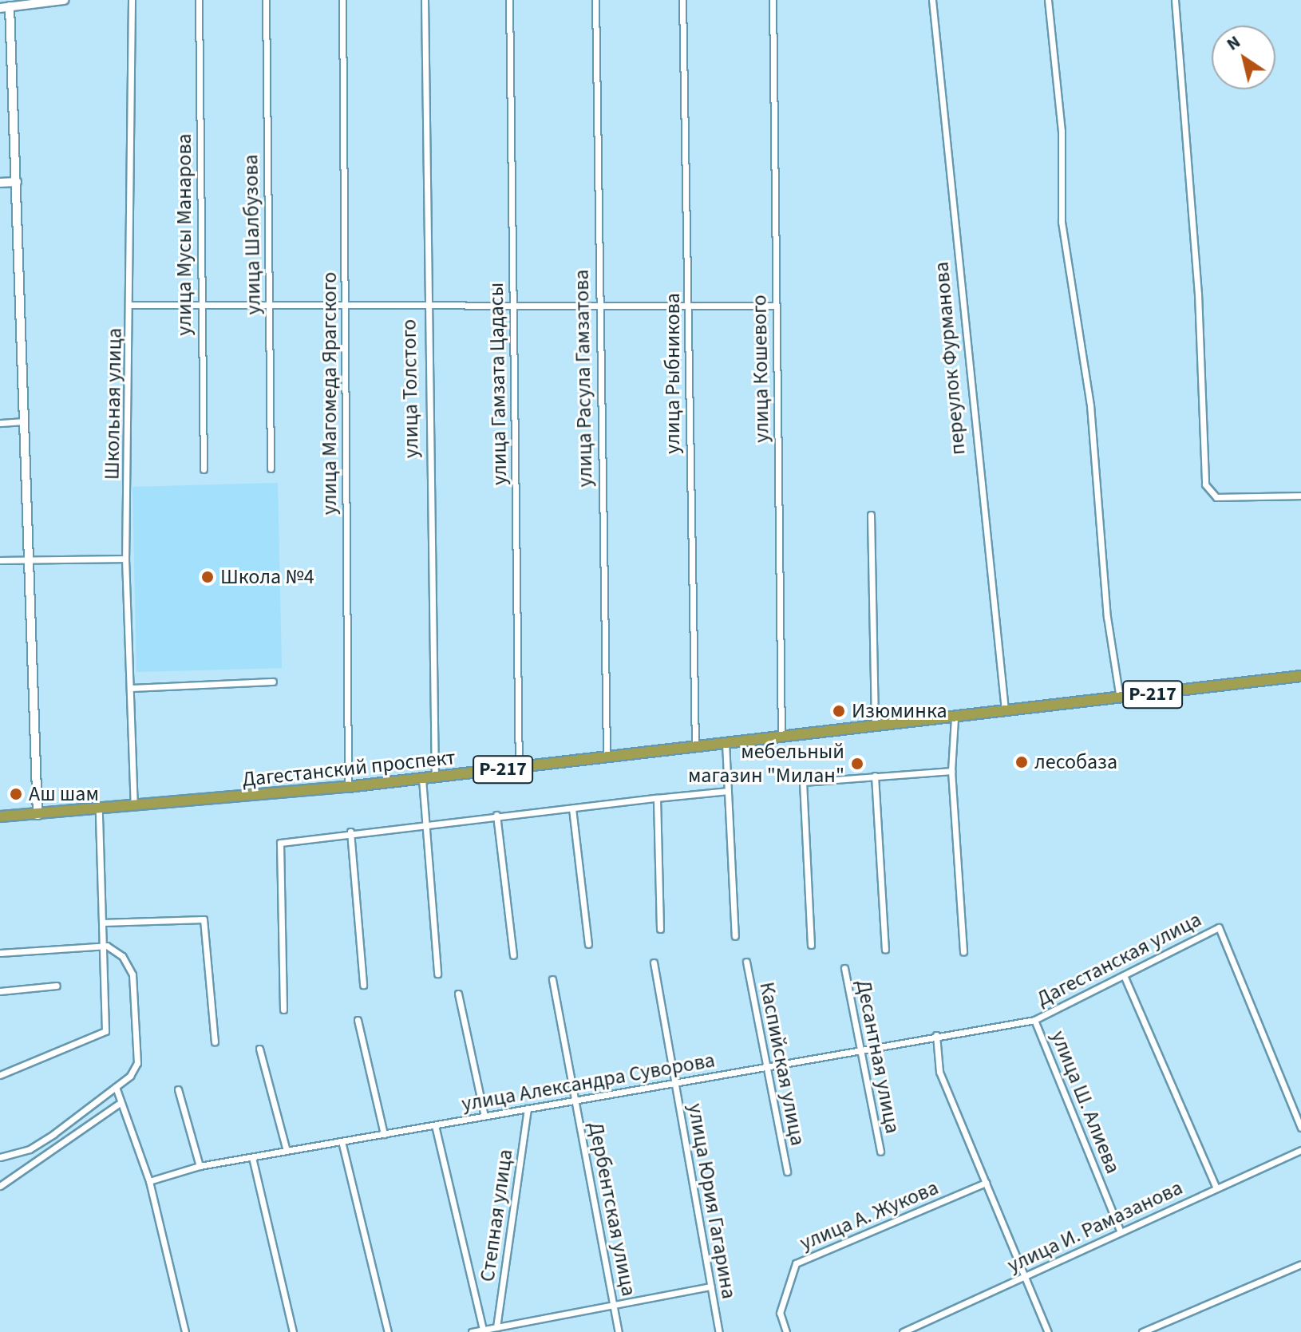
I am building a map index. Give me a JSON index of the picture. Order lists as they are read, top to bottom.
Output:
{
  "streets": {
    "highway": ["Р-217", "Дагестанский проспект"],
    "street": [
      "улица Мусы Манарова",
      "улица Шалбузова",
      "переулок Фурманова",
      "улица Кошевого",
      "улица Рыбникова",
      "улица Расула Гамзатова",
      "улица Гамзата Цадасы",
      "улица Толстого",
      "улица Магомеда Ярагского",
      "Школьная улица",
      "Дагестанская улица",
      "Десантная улица",
      "Каспийская улица",
      "улица Александра Суворова",
      "улица Ш. Алиева",
      "улица Юрия Гагарина",
      "Дербентская улица",
      "Степная улица",
      "улица А. Жукова",
      "улица И. Рамазанова"
    ]
  },
  "crossings": [
    ["переулок Фурманова", "Р-217"],
    ["переулок Фурманова", "Дагестанский проспект"],
    ["улица Кошевого", "Дагестанский проспект"],
    ["улица Рыбникова", "Дагестанский проспект"],
    ["улица Расула Гамзатова", "Дагестанский проспект"],
    ["улица Гамзата Цадасы", "Дагестанский проспект"],
    ["улица Толстого", "Дагестанский проспект"],
    ["улица Магомеда Ярагского", "Дагестанский проспект"],
    ["Школьная улица", "Дагестанский проспект"],
    ["Р-217", "Дагестанский проспект"],
    ["Дагестанская улица", "улица Александра Суворова"],
    ["Дагестанская улица", "улица Ш. Алиева"],
    ["Десантная улица", "улица Александра Суворова"],
    ["Каспийская улица", "улица Александра Суворова"],
    ["улица Александра Суворова", "улица Ш. Алиева"],
    ["улица Александра Суворова", "улица Юрия Гагарина"],
    ["улица Александра Суворова", "Дербентская улица"],
    ["улица Александра Суворова", "Степная улица"],
    ["улица Ш. Алиева", "улица И. Рамазанова"]
  ],
  "places": [
    "Школа №4",
    "Изюминка",
    "лесобаза",
    "мебельный магазин \"Милан\"",
    "Аш шам"
  ],
  "north": "top left"
}
